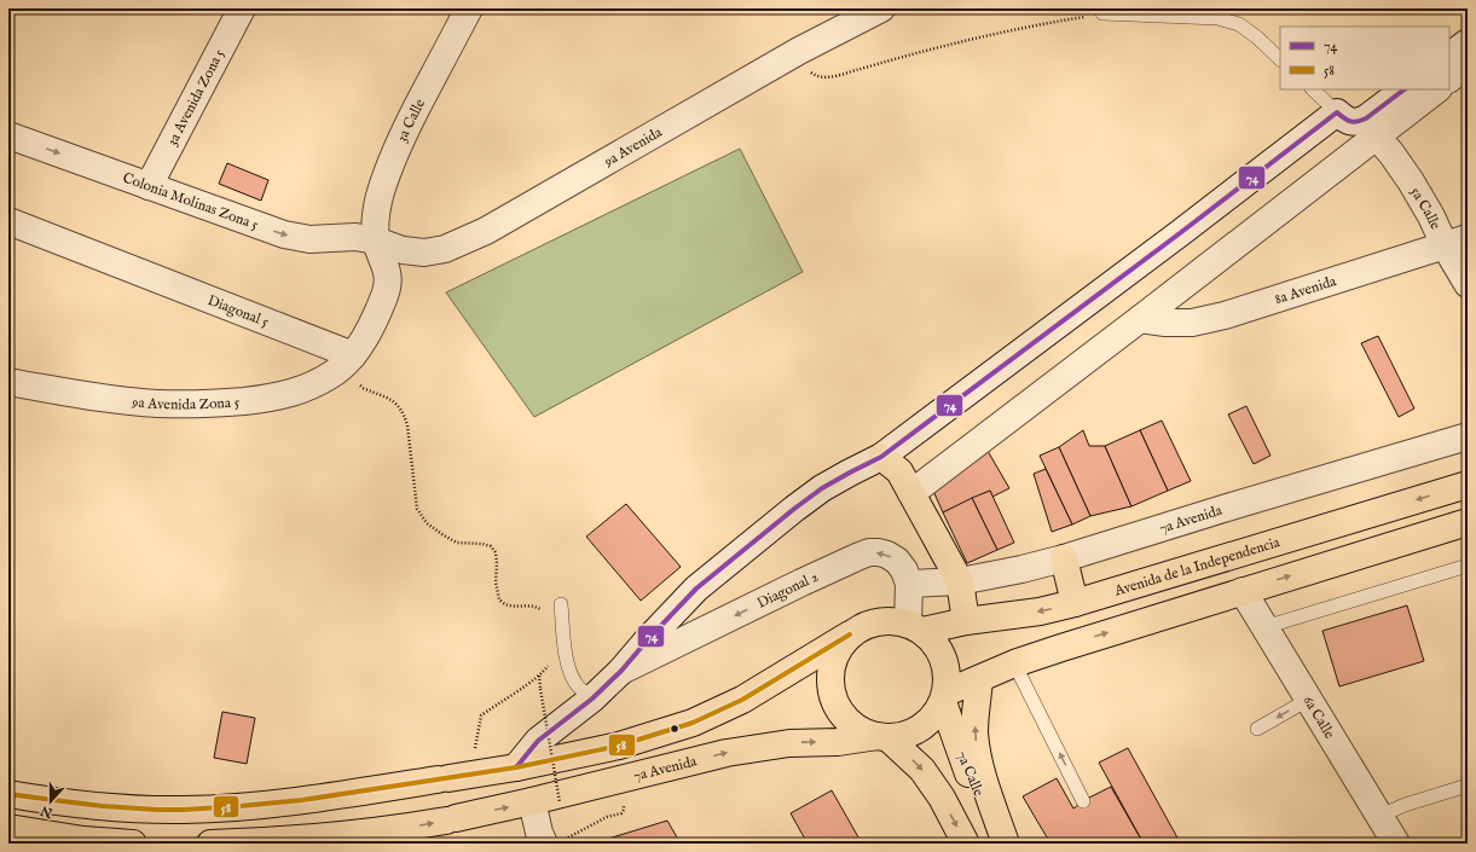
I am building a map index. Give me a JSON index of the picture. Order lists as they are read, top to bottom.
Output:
{
  "streets": {
    "main road": ["7a Avenida", "Avenida de la Independencia", "7a Calle"],
    "street": [
      "3a Avenida Zona 5",
      "3a Calle",
      "9a Avenida",
      "Colonia Molinas Zona 5",
      "5a Calle",
      "8a Avenida",
      "Diagonal 5",
      "9a Avenida Zona 5",
      "Diagonal 2",
      "6a Calle"
    ]
  },
  "crossings": [
    ["3a Avenida Zona 5", "Colonia Molinas Zona 5"],
    ["3a Calle", "9a Avenida"],
    ["3a Calle", "Colonia Molinas Zona 5"],
    ["9a Avenida", "Colonia Molinas Zona 5"],
    ["5a Calle", "8a Avenida"],
    ["Diagonal 5", "9a Avenida Zona 5"],
    ["7a Avenida", "Avenida de la Independencia"],
    ["7a Avenida", "Diagonal 2"],
    ["7a Avenida", "7a Calle"],
    ["Avenida de la Independencia", "7a Calle"]
  ],
  "one_way": ["Colonia Molinas Zona 5", "7a Avenida"],
  "lines": ["transit line 74", "transit line 58"],
  "legend": ["74", "58"],
  "north": "bottom"
}
